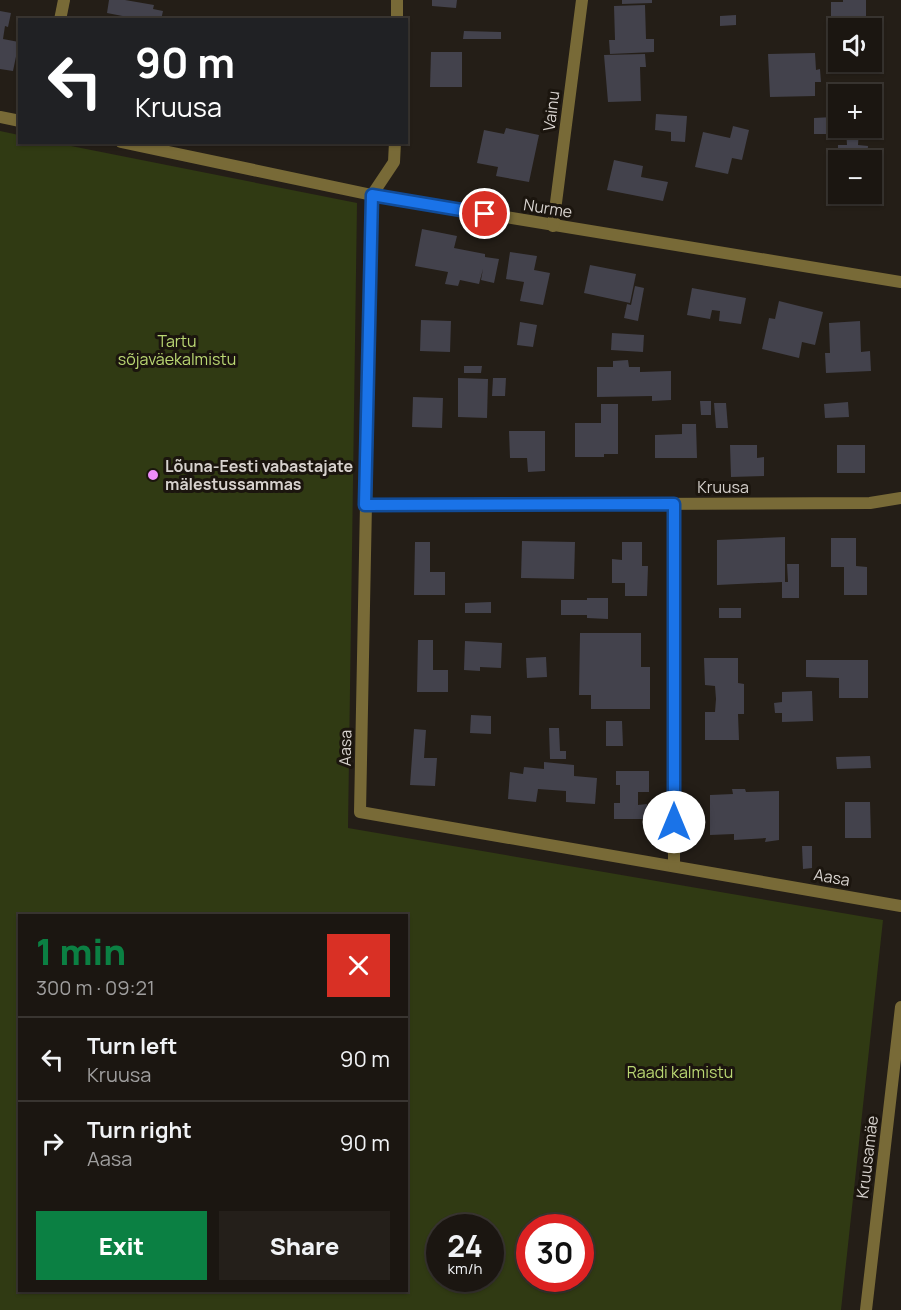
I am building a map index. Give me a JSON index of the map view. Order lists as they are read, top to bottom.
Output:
{
  "streets": {
    "street": [
      "Vainu",
      "Nurme",
      "Kruusa",
      "Aasa",
      "Kruusamäe"
    ]
  },
  "crossings": [
    ["Vainu", "Nurme"],
    ["Nurme", "Aasa"],
    ["Kruusa", "Aasa"]
  ],
  "parks": ["Tartu sõjaväekalmistu", "Raadi kalmistu"],
  "places": ["Lõuna-Eesti vabastajate mälestussammas"],
  "page": {
    "map_buttons": ["+", "−"],
    "turn": ["90 m", "Kruusa"],
    "heading": ["1 min", "300 m · 09:21"],
    "list": [
      {
        "name": "Turn left",
        "note": "Kruusa",
        "value": "90 m"
      },
      {
        "name": "Turn right",
        "note": "Aasa",
        "value": "90 m"
      }
    ],
    "buttons": ["Exit", "Share"],
    "speed": "24 km/h",
    "limit": "30"
  }
}
